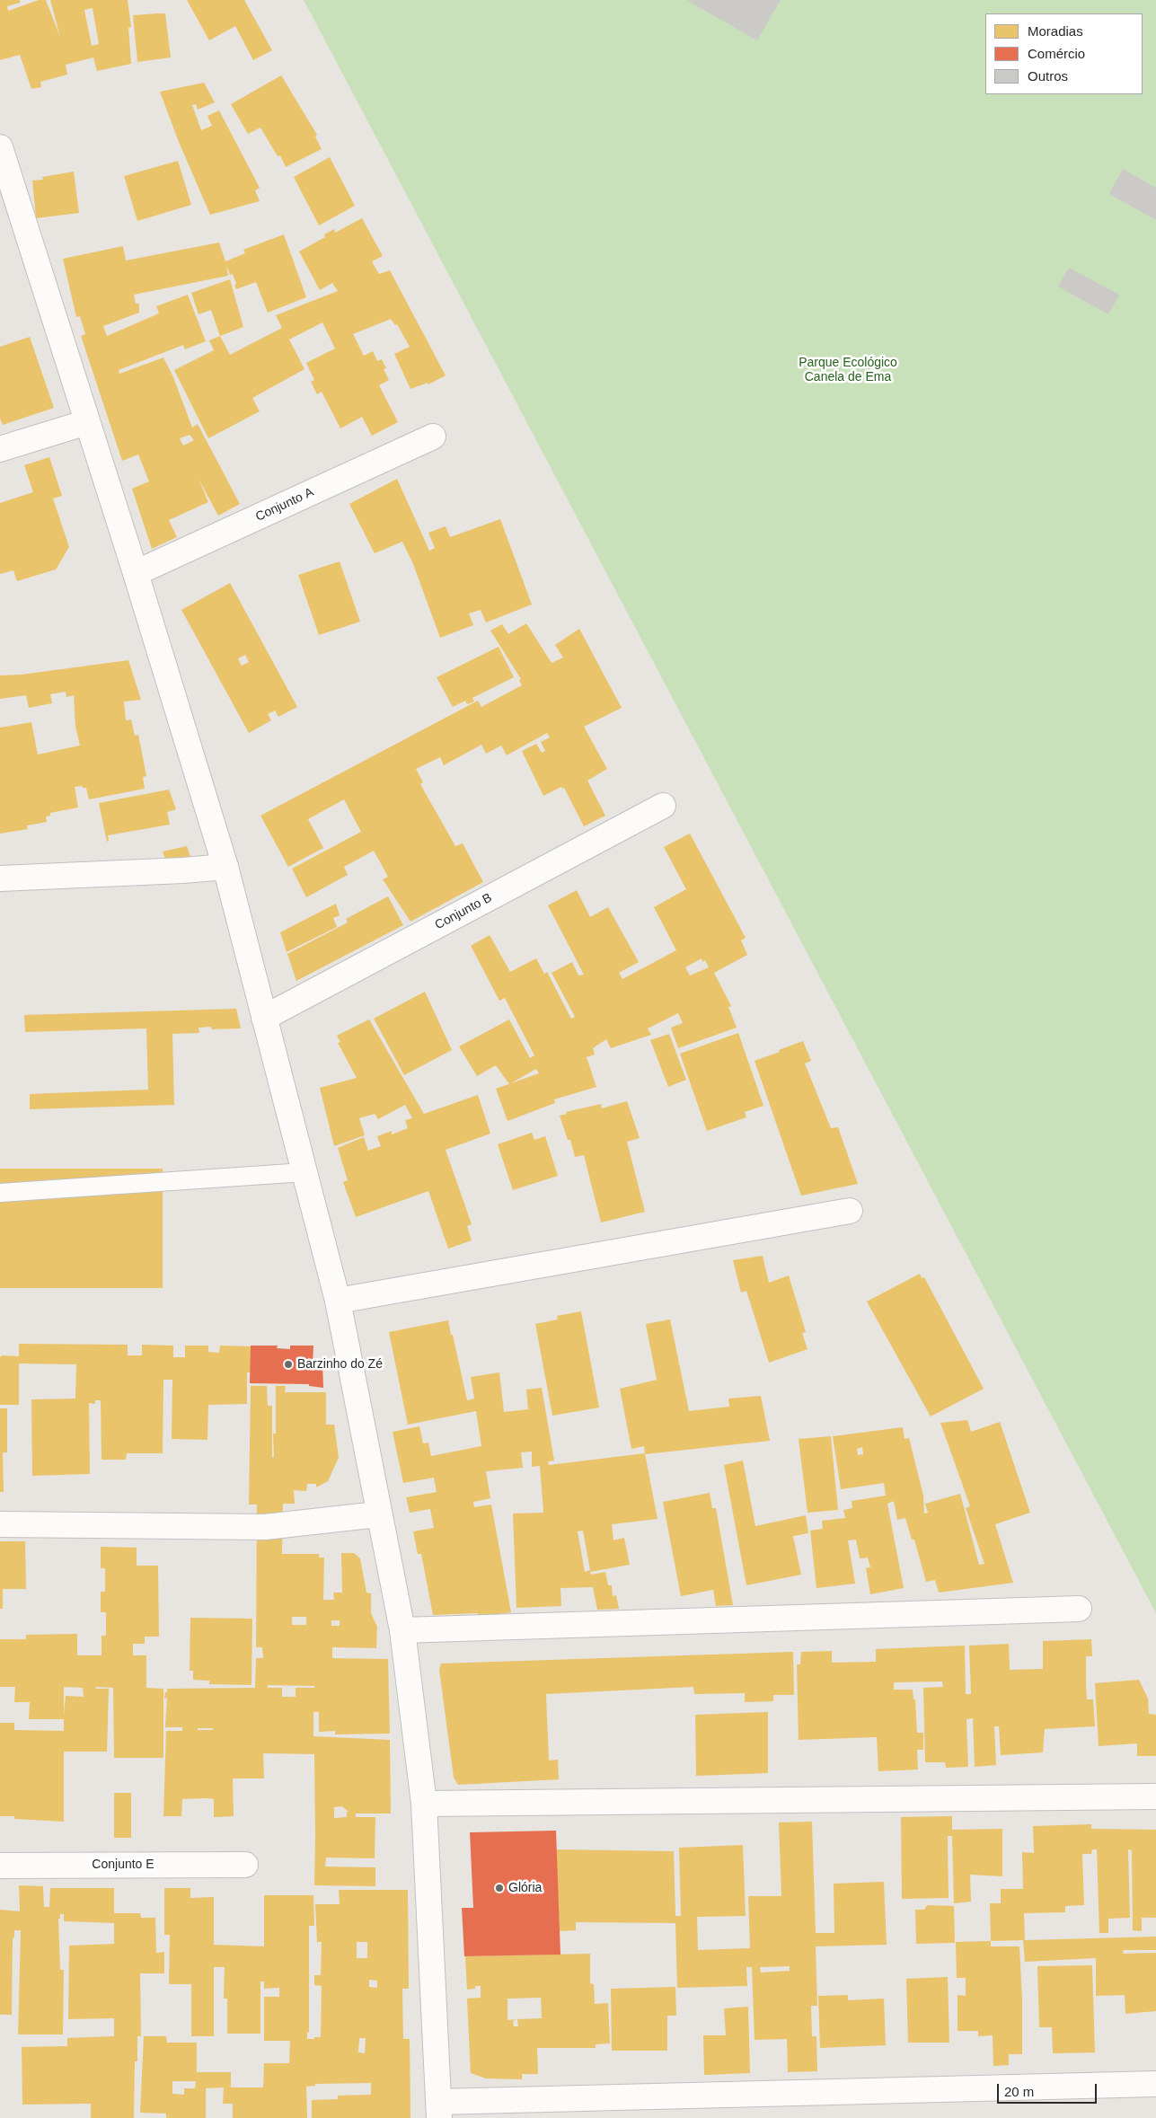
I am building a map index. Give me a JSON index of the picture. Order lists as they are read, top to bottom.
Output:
{
  "streets": {
    "street": ["Conjunto A", "Conjunto B", "Conjunto E"]
  },
  "parks": ["Parque Ecológico Canela de Ema"],
  "places": ["Barzinho do Zé", "Glória"],
  "legend": ["Moradias", "Comércio", "Outros"],
  "scale_bar": "20 m"
}
